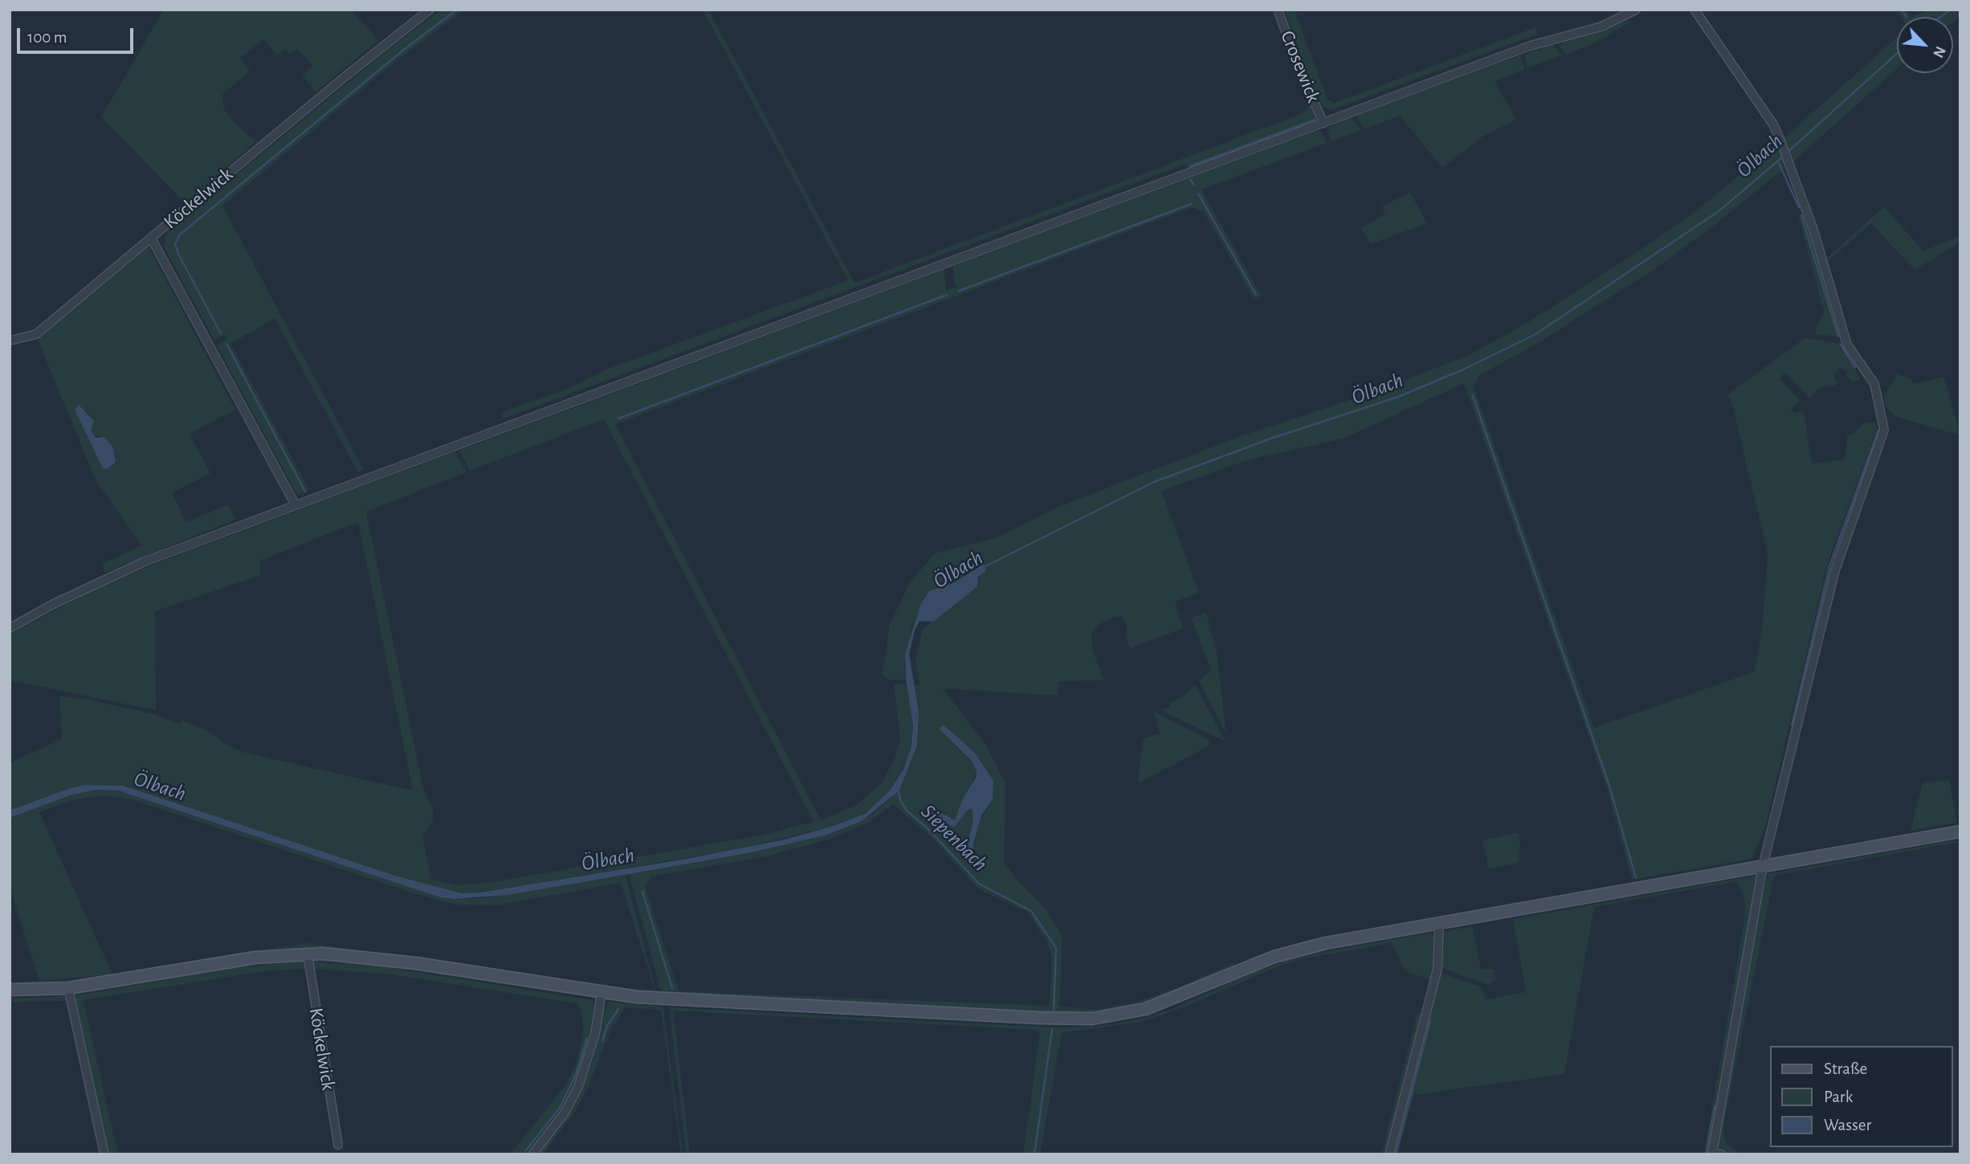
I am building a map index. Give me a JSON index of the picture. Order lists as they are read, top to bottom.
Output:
{
  "streets": {
    "street": ["Crosewick", "Köckelwick"]
  },
  "water": ["Ölbach", "Siepenbach"],
  "legend": ["Straße", "Park", "Wasser"],
  "scale_bar": "100 m",
  "north": "bottom right"
}
